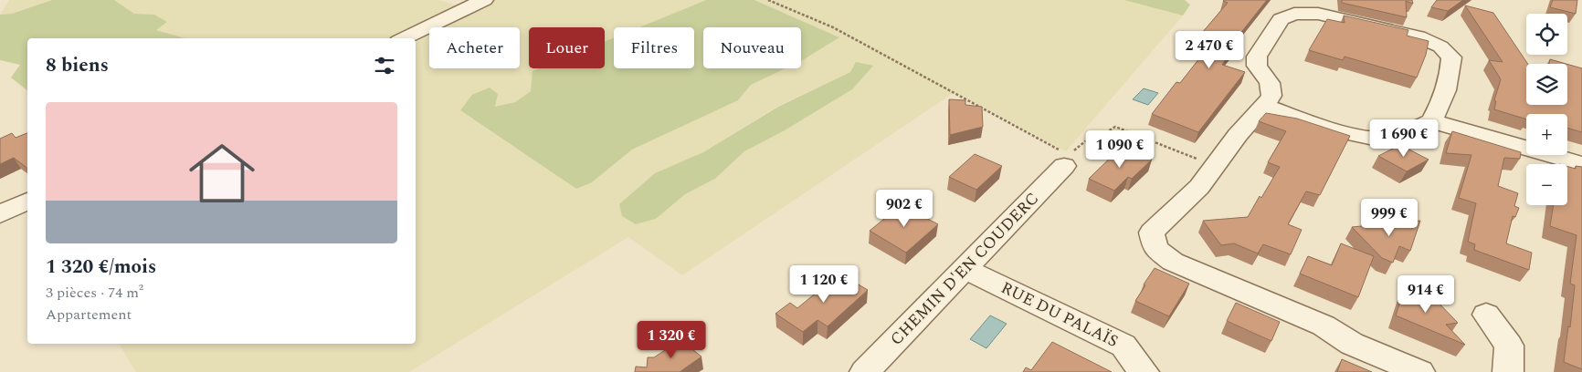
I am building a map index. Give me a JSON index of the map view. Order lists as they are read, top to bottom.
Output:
{
  "streets": {
    "street": ["CHEMIN D'EN COUDERC", "RUE DU PALAÏS"]
  },
  "crossings": [
    ["CHEMIN D'EN COUDERC", "RUE DU PALAÏS"]
  ],
  "page": {
    "map_buttons": ["+", "−"],
    "chip": [
      "Acheter",
      "Louer",
      "Filtres",
      "Nouveau"
    ],
    "price": [
      "2 470 €",
      "1 690 €",
      "1 090 €",
      "902 €",
      "999 €",
      "1 120 €",
      "914 €",
      "1 320 €"
    ],
    "heading": "8 biens",
    "list": [
      {
        "name": "1 320 €/mois",
        "note": "3 pièces · 74 m² · Appartement"
      }
    ]
  }
}
